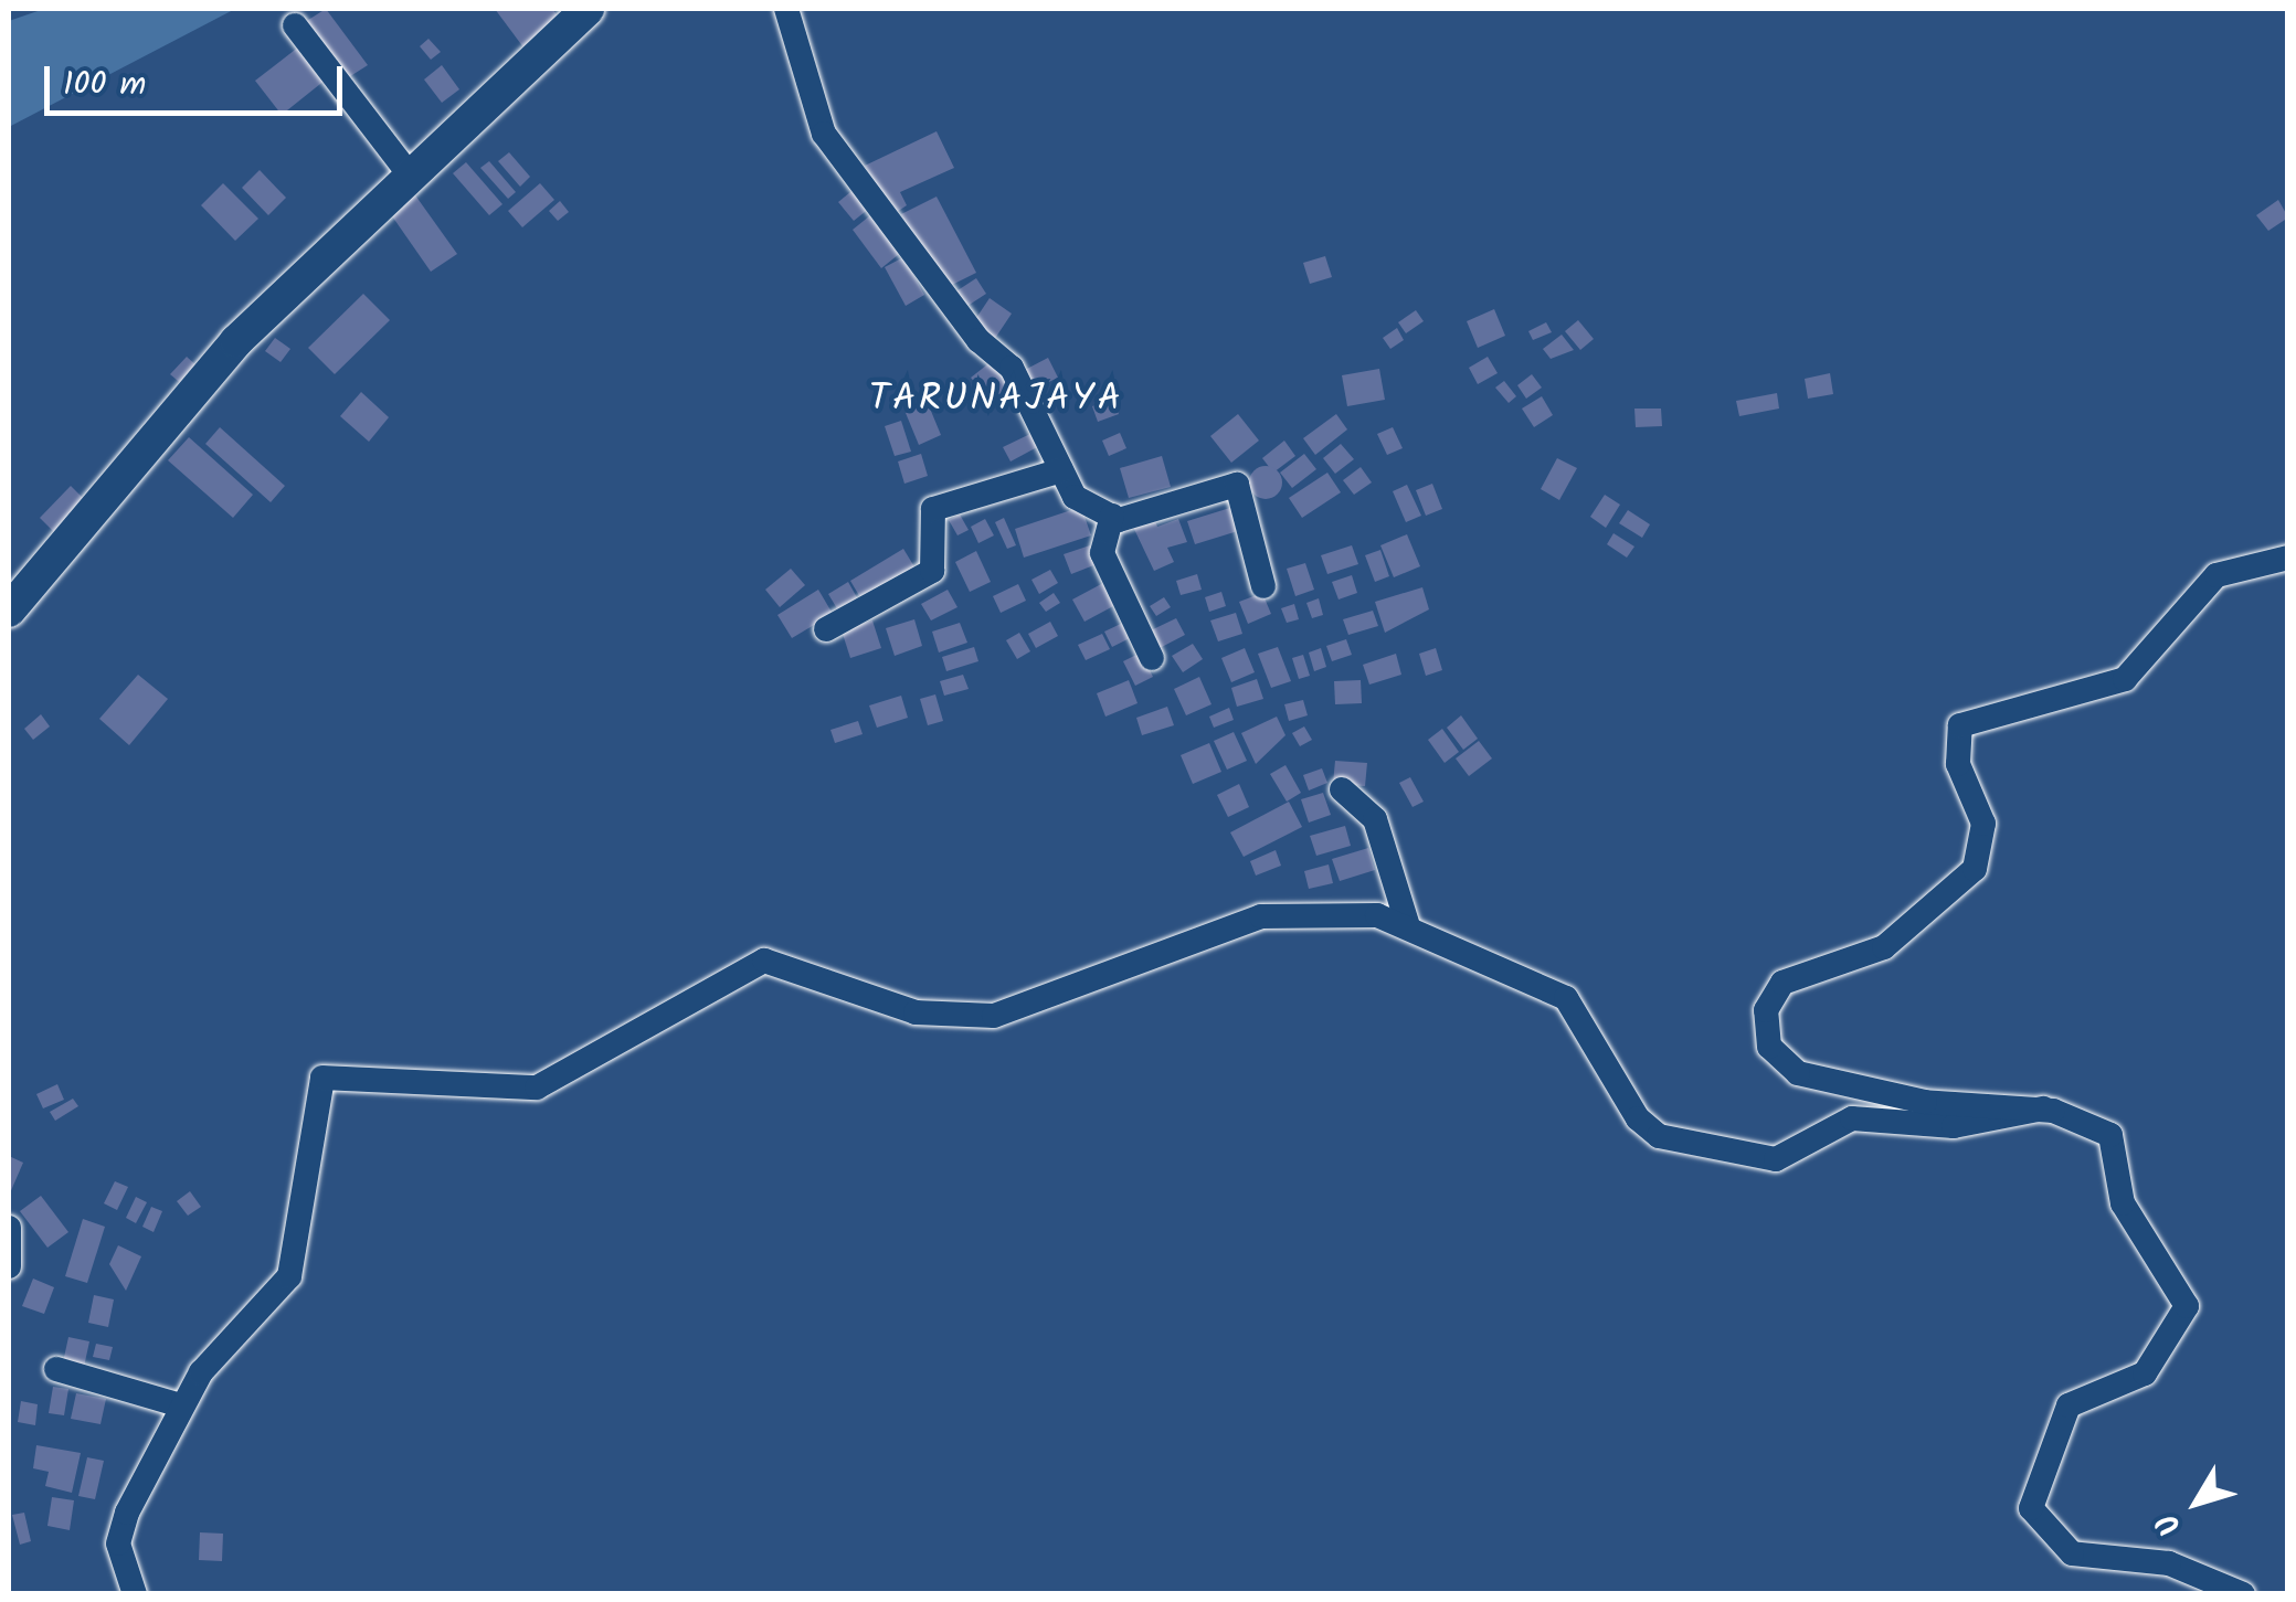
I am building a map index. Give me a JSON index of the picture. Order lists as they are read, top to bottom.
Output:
{
  "districts": ["TARUNAJAYA"],
  "scale_bar": "100 m",
  "north": "bottom left"
}
